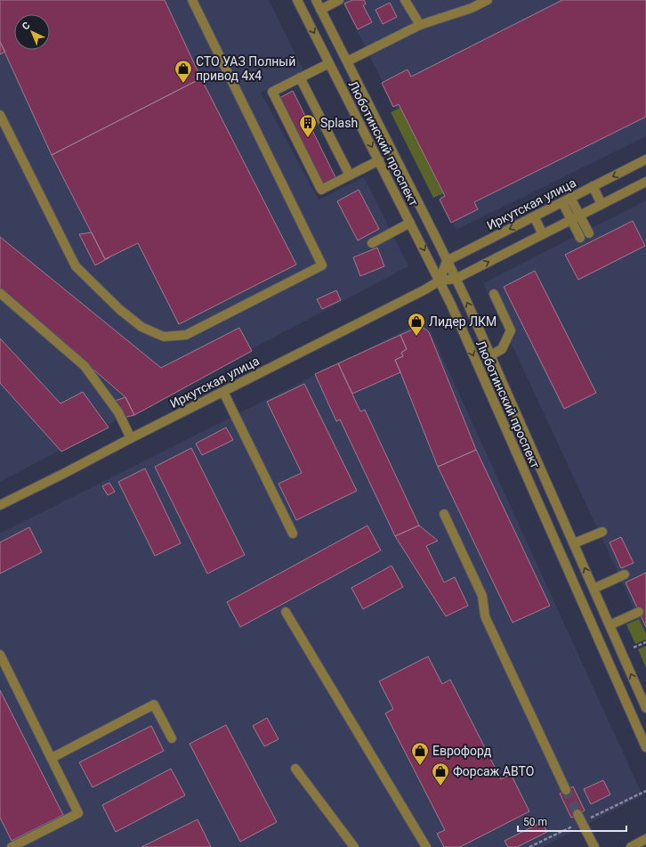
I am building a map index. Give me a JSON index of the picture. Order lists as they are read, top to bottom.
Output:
{
  "streets": {
    "street": ["Люботинский проспект", "Иркутская улица"]
  },
  "crossings": [
    ["Люботинский проспект", "Иркутская улица"]
  ],
  "places": {
    "shop": [
      "СТО УАЗ Полный привод 4х4",
      "Лидер ЛКМ",
      "Еврофорд",
      "Форсаж АВТО"
    ],
    "building": ["Splash"]
  },
  "scale_bar": "50 m",
  "north": "top left"
}
